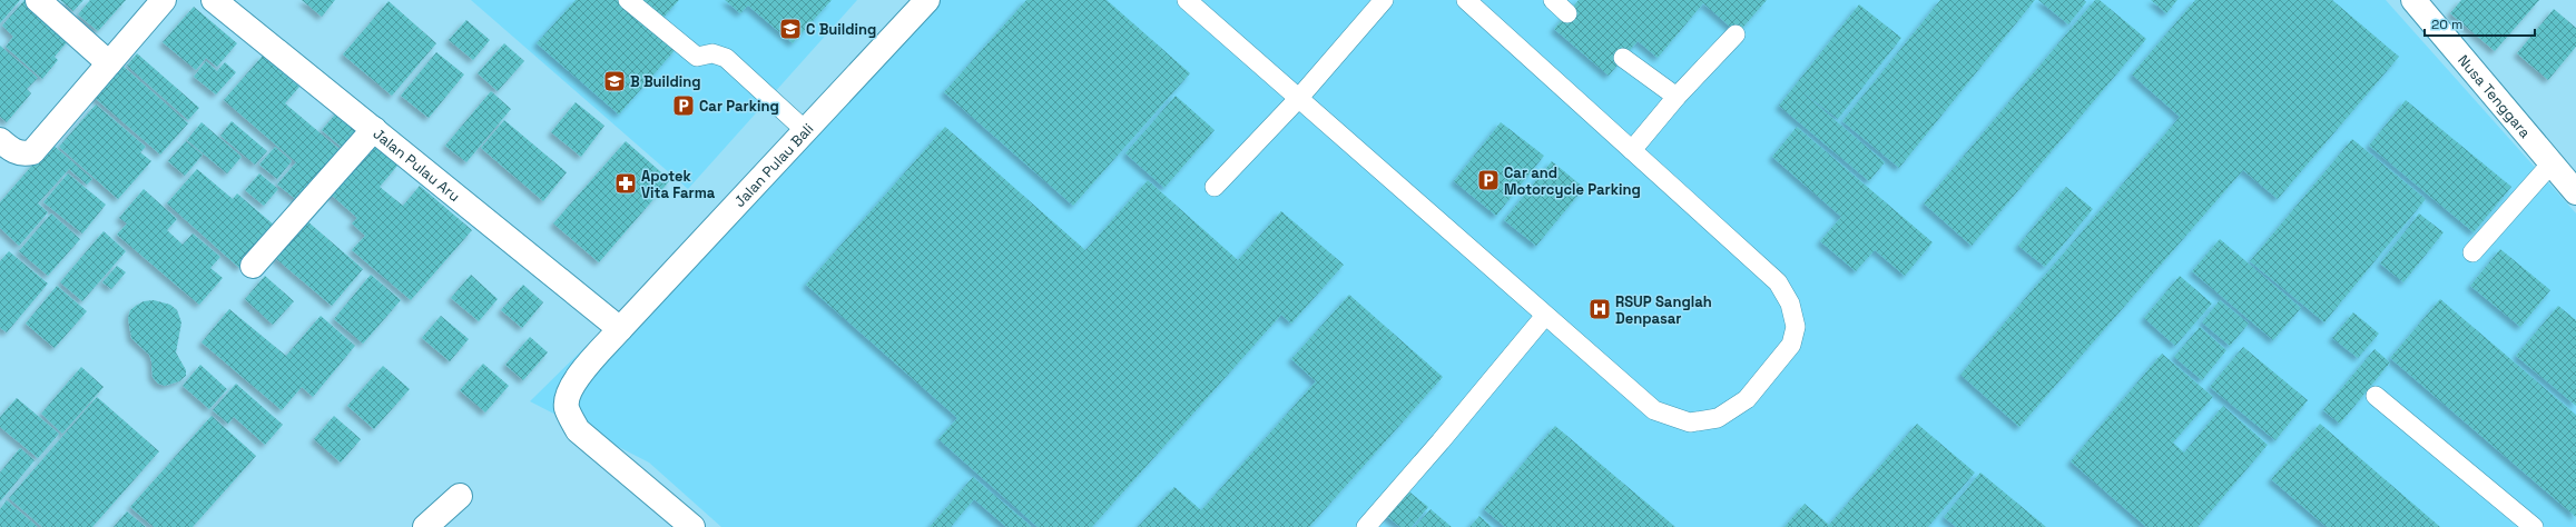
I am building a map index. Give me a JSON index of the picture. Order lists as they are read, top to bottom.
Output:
{
  "streets": {
    "street": ["Nusa Tenggara", "Jalan Pulau Aru", "Jalan Pulau Bali"]
  },
  "crossings": [
    ["Jalan Pulau Aru", "Jalan Pulau Bali"]
  ],
  "places": {
    "school or university": ["C Building", "B Building"],
    "parking": ["Car Parking", "Car and Motorcycle Parking"],
    "pharmacy": ["Apotek Vita Farma"],
    "hospital": ["RSUP Sanglah Denpasar"]
  },
  "scale_bar": "20 m"
}
